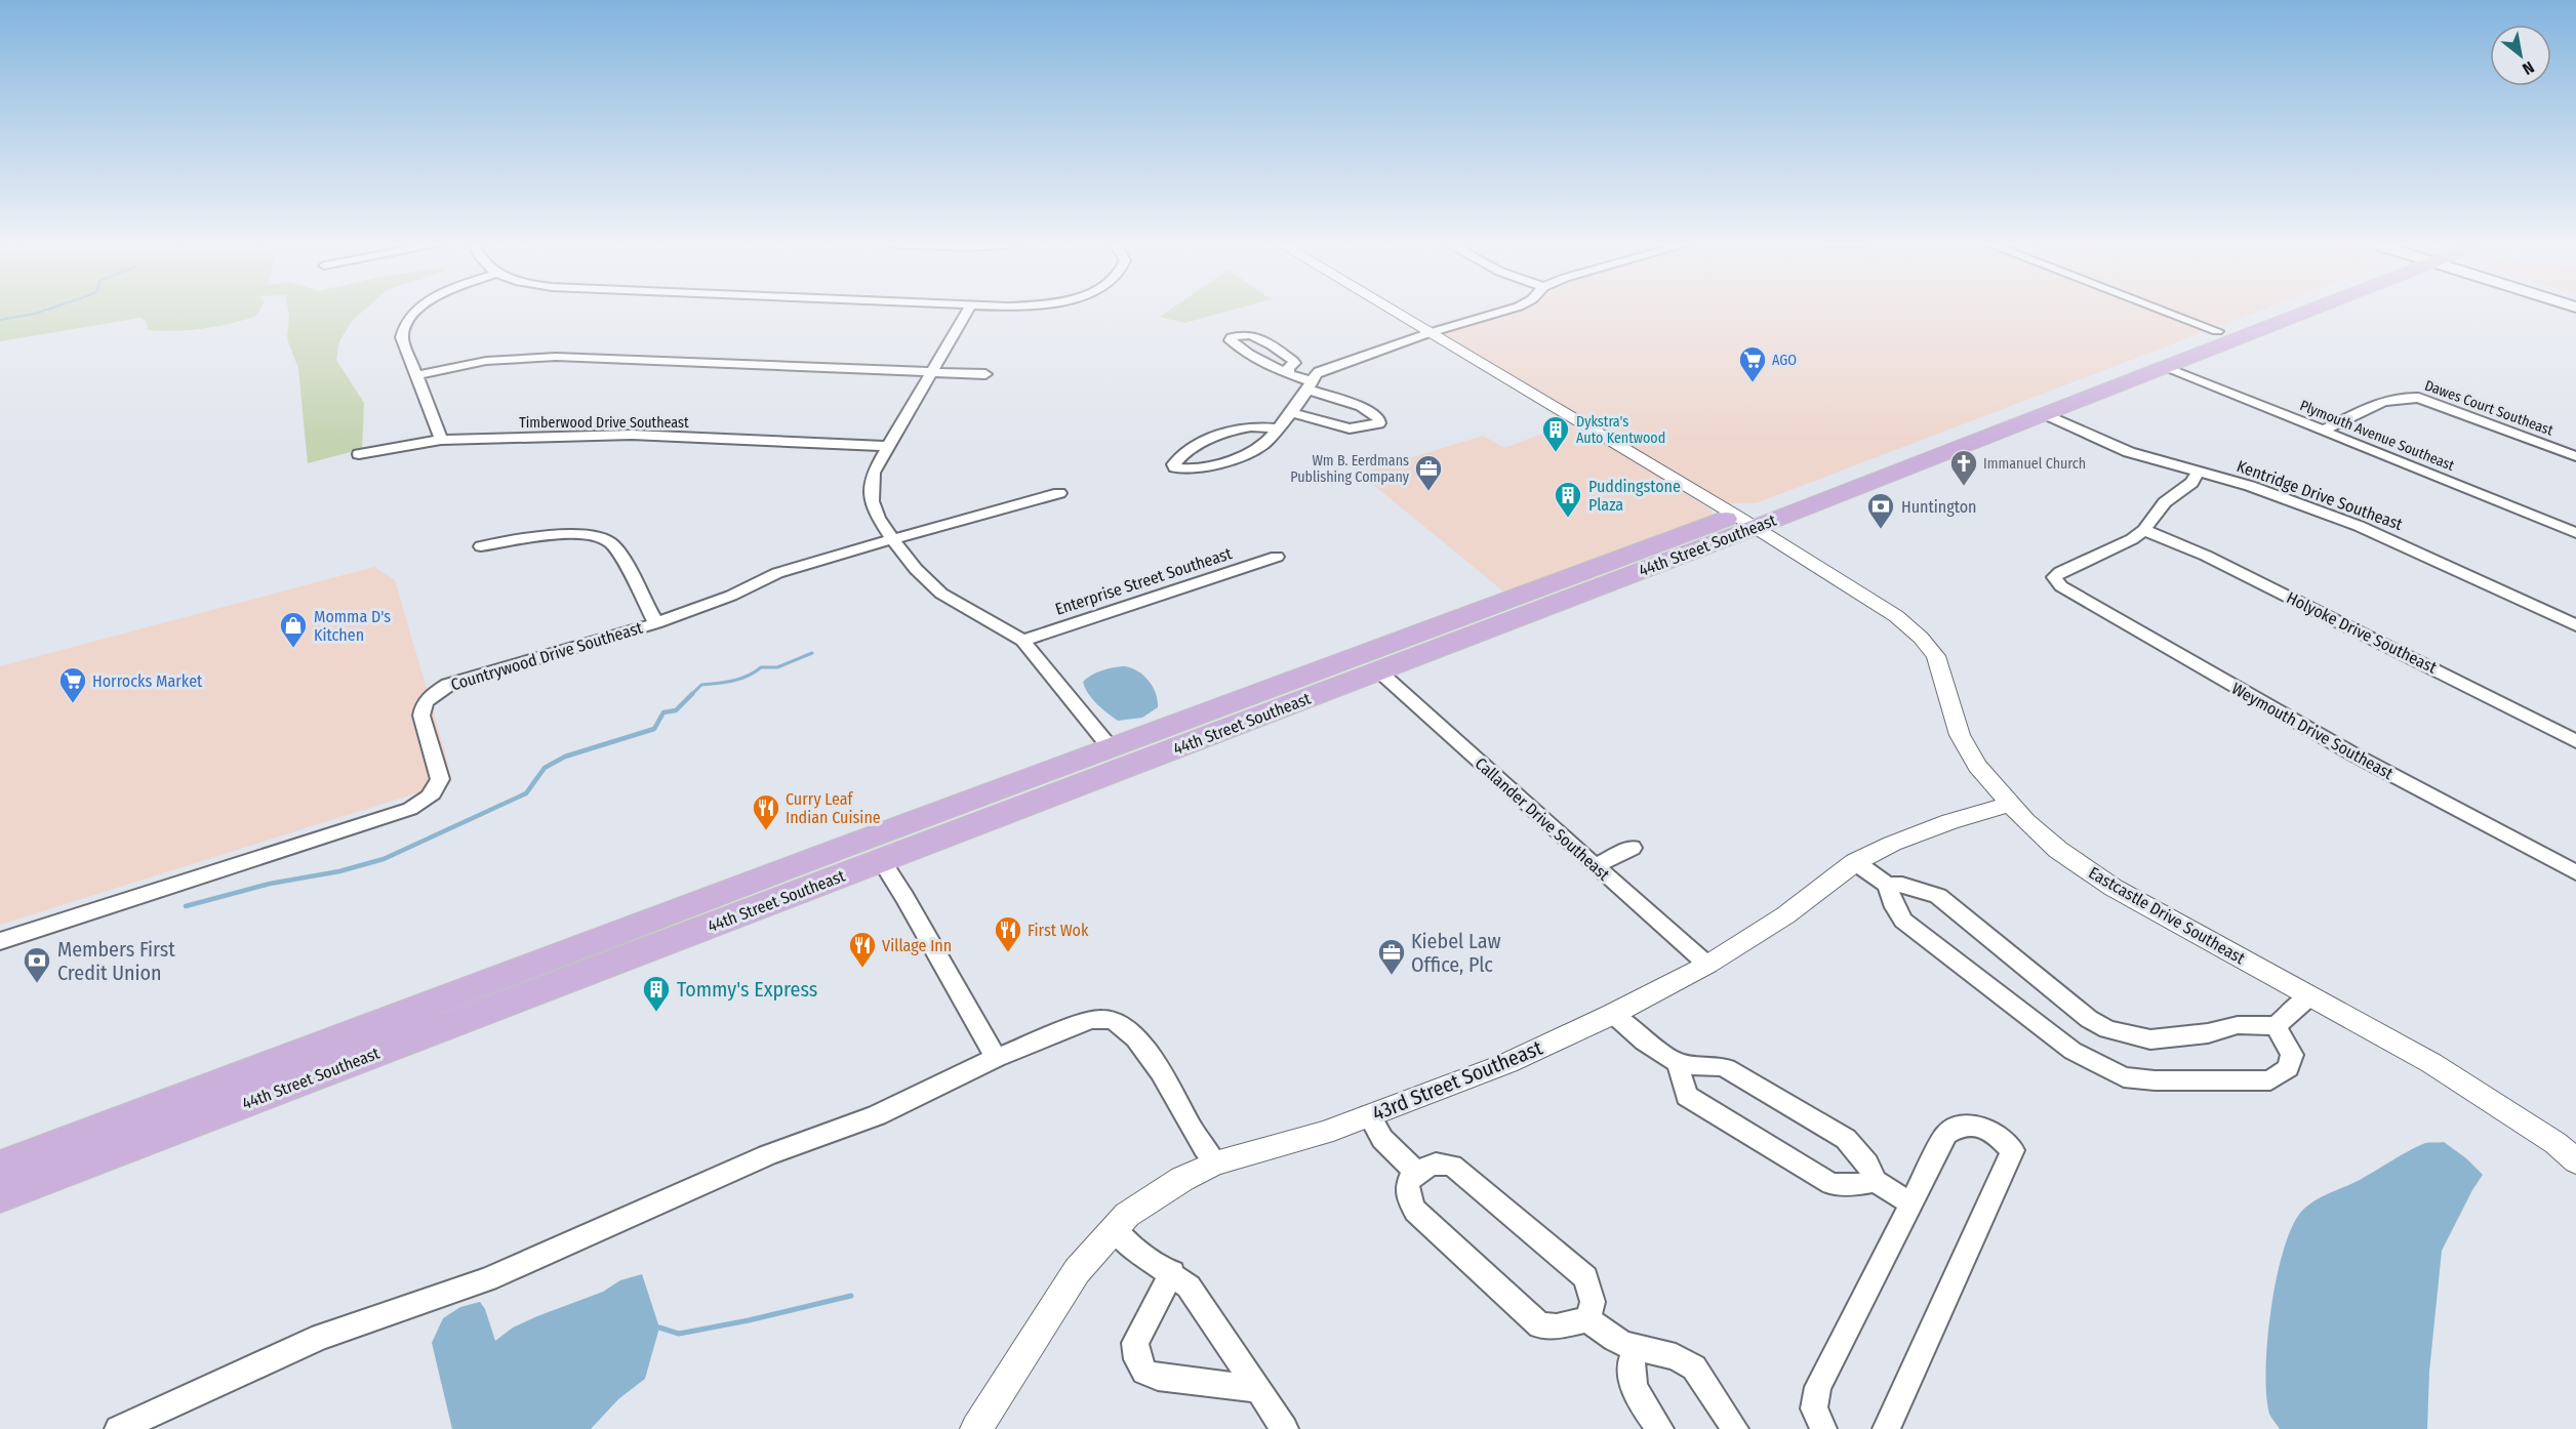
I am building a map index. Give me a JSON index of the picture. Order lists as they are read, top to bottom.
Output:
{
  "streets": {
    "main road": ["44th Street Southeast"],
    "street": [
      "Dawes Court Southeast",
      "Timberwood Drive Southeast",
      "Plymouth Avenue Southeast",
      "Kentridge Drive Southeast",
      "Enterprise Street Southeast",
      "Holyoke Drive Southeast",
      "Countrywood Drive Southeast",
      "Weymouth Drive Southeast",
      "Callander Drive Southeast",
      "Eastcastle Drive Southeast",
      "43rd Street Southeast"
    ]
  },
  "crossings": [
    ["Dawes Court Southeast", "Plymouth Avenue Southeast"],
    ["Plymouth Avenue Southeast", "44th Street Southeast"],
    ["Kentridge Drive Southeast", "44th Street Southeast"],
    ["44th Street Southeast", "Callander Drive Southeast"],
    ["44th Street Southeast", "Eastcastle Drive Southeast"],
    ["Holyoke Drive Southeast", "Weymouth Drive Southeast"],
    ["Callander Drive Southeast", "43rd Street Southeast"],
    ["Eastcastle Drive Southeast", "43rd Street Southeast"]
  ],
  "places": {
    "supermarket": ["AGO", "Horrocks Market"],
    "building": ["Dykstra's Auto Kentwood", "Puddingstone Plaza", "Tommy's Express"],
    "church": ["Immanuel Church"],
    "office": ["Wm B. Eerdmans Publishing Company", "Kiebel Law Office, Plc"],
    "bank": ["Huntington", "Members First Credit Union"],
    "shop": ["Momma D's Kitchen"],
    "restaurant": ["Curry Leaf Indian Cuisine", "First Wok", "Village Inn"]
  },
  "north": "bottom right"
}
